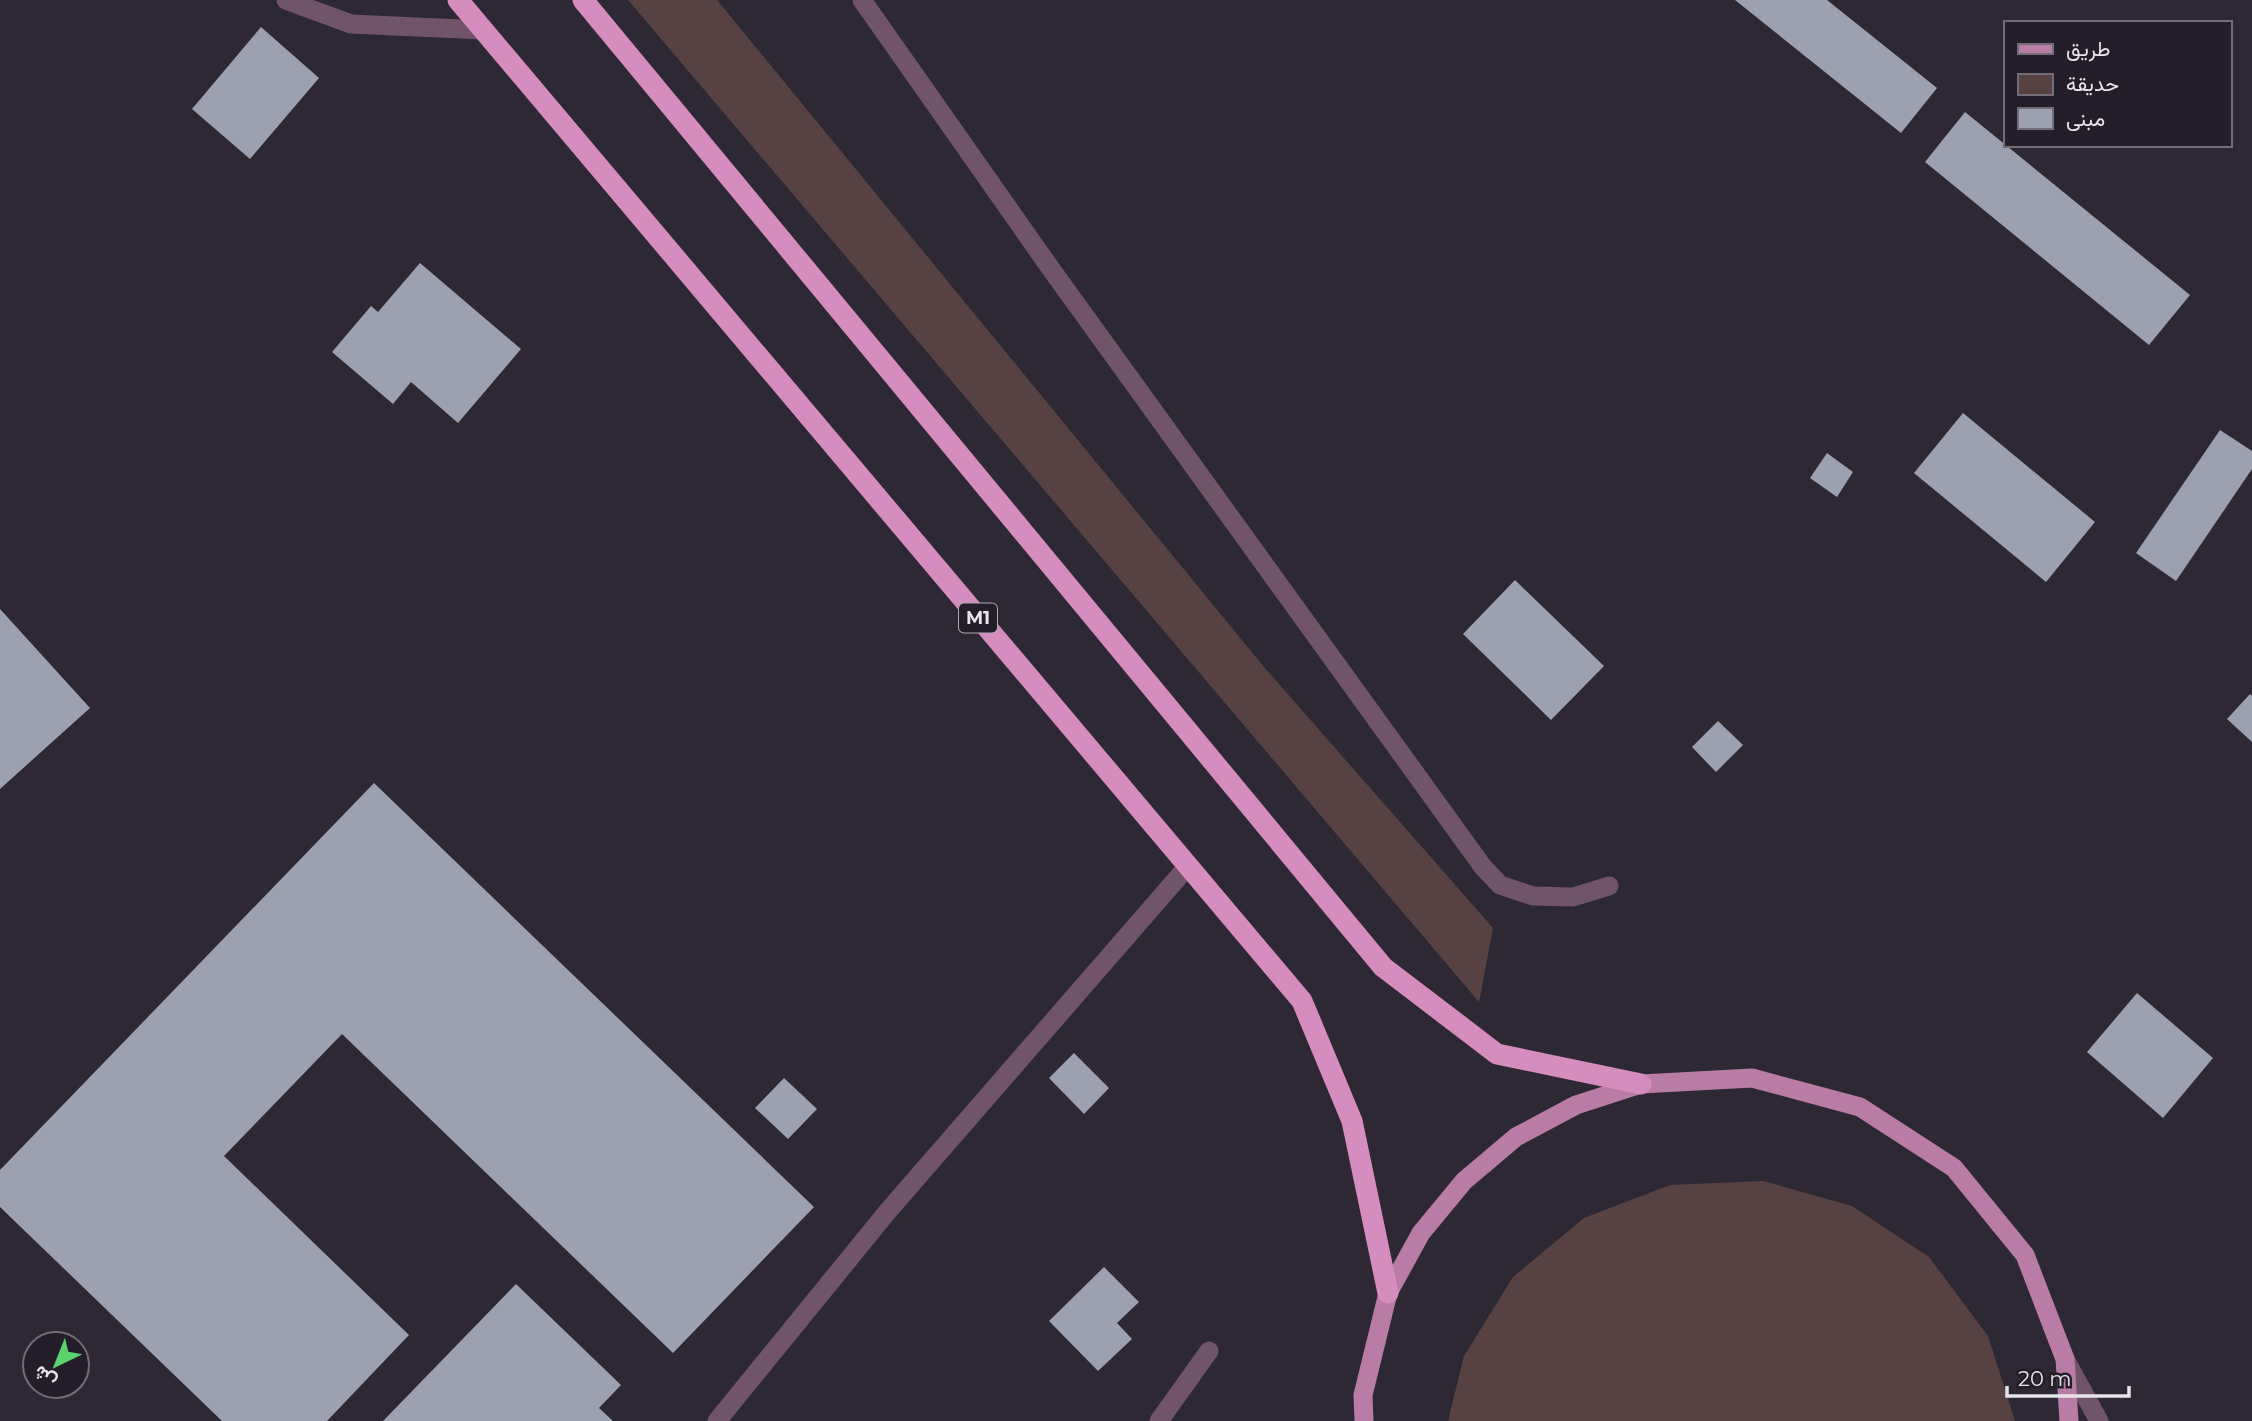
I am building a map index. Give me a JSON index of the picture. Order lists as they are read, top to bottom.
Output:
{
  "streets": {
    "highway": ["M1"]
  },
  "legend": ["طريق", "حديقة", "مبنى"],
  "scale_bar": "20 m",
  "north": "bottom left"
}
